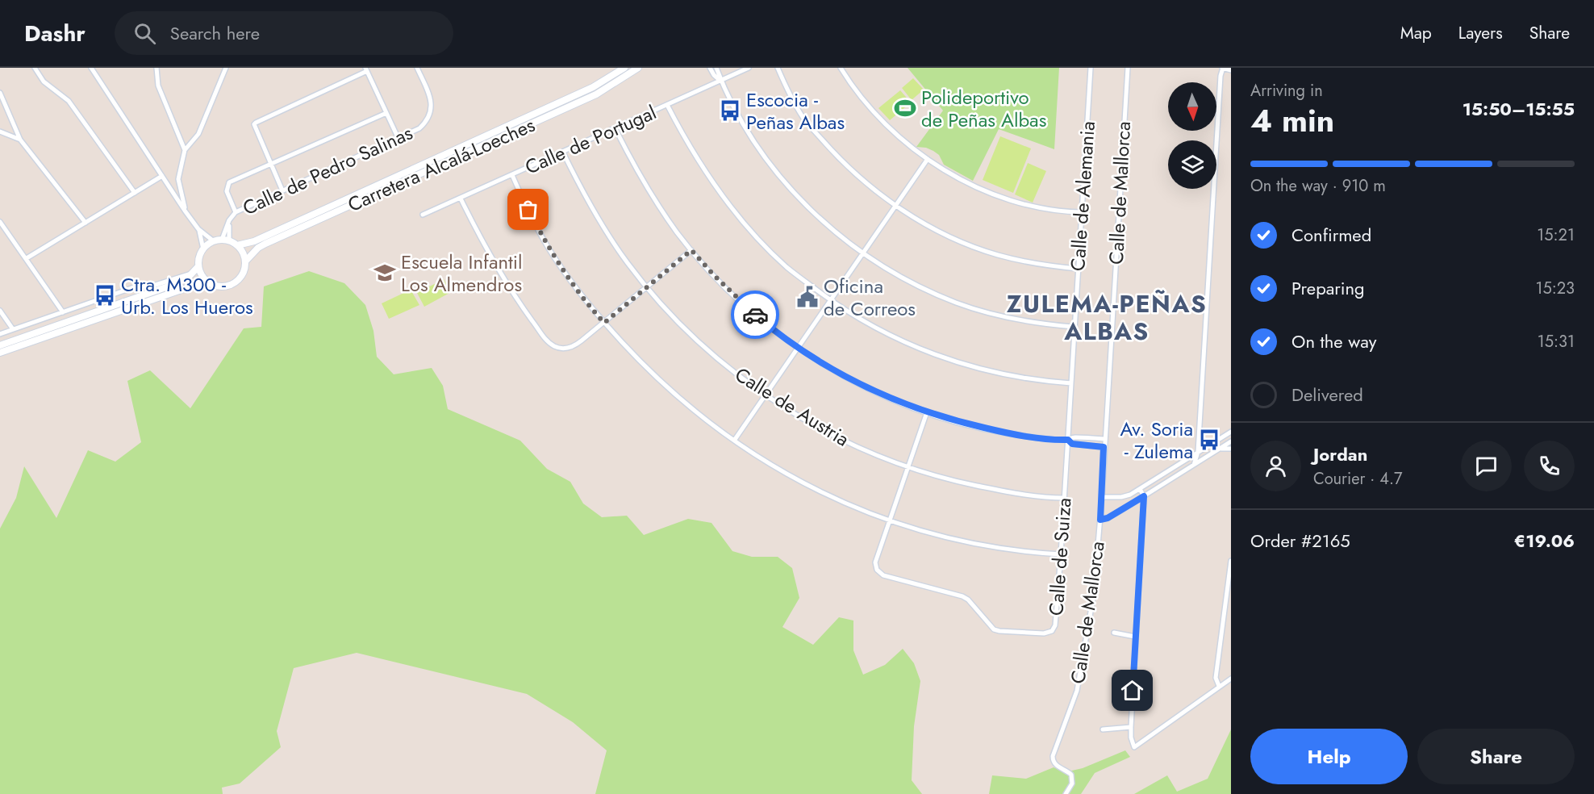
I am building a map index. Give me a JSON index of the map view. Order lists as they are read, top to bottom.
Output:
{
  "streets": {
    "main road": ["Carretera Alcalá-Loeches"],
    "street": [
      "Calle de Portugal",
      "Calle de Pedro Salinas",
      "Calle de Mallorca",
      "Calle de Alemania",
      "Calle de Austria",
      "Calle de Suiza"
    ]
  },
  "crossings": [
    ["Calle de Portugal", "Calle de Austria"],
    ["Carretera Alcalá-Loeches", "Calle de Pedro Salinas"],
    ["Calle de Alemania", "Calle de Suiza"],
    ["Calle de Austria", "Calle de Suiza"]
  ],
  "districts": ["ZULEMA-PEÑAS ALBAS"],
  "places": {
    "sports": ["Polideportivo de Peñas Albas"],
    "bus stop": ["Escocia - Peñas Albas", "Ctra. M300 - Urb. Los Hueros", "Av. Soria - Zulema"],
    "school or university": ["Escuela Infantil Los Almendros"],
    "public building": ["Oficina de Correos"]
  },
  "north": "bottom",
  "page": {
    "header": "Dashr",
    "search": "Search here",
    "nav": ["Map", "Layers", "Share"],
    "heading": ["4 min", "Arriving in", "15:50–15:55"],
    "panel": [
      "Jordan",
      "Courier · 4.7",
      "Order #2165",
      "€19.06"
    ],
    "bar": "On the way · 910 m",
    "list": [
      ["Confirmed", "15:21"],
      ["Preparing", "15:23"],
      ["On the way", "15:31"],
      "Delivered"
    ],
    "buttons": ["Help", "Share"]
  }
}
